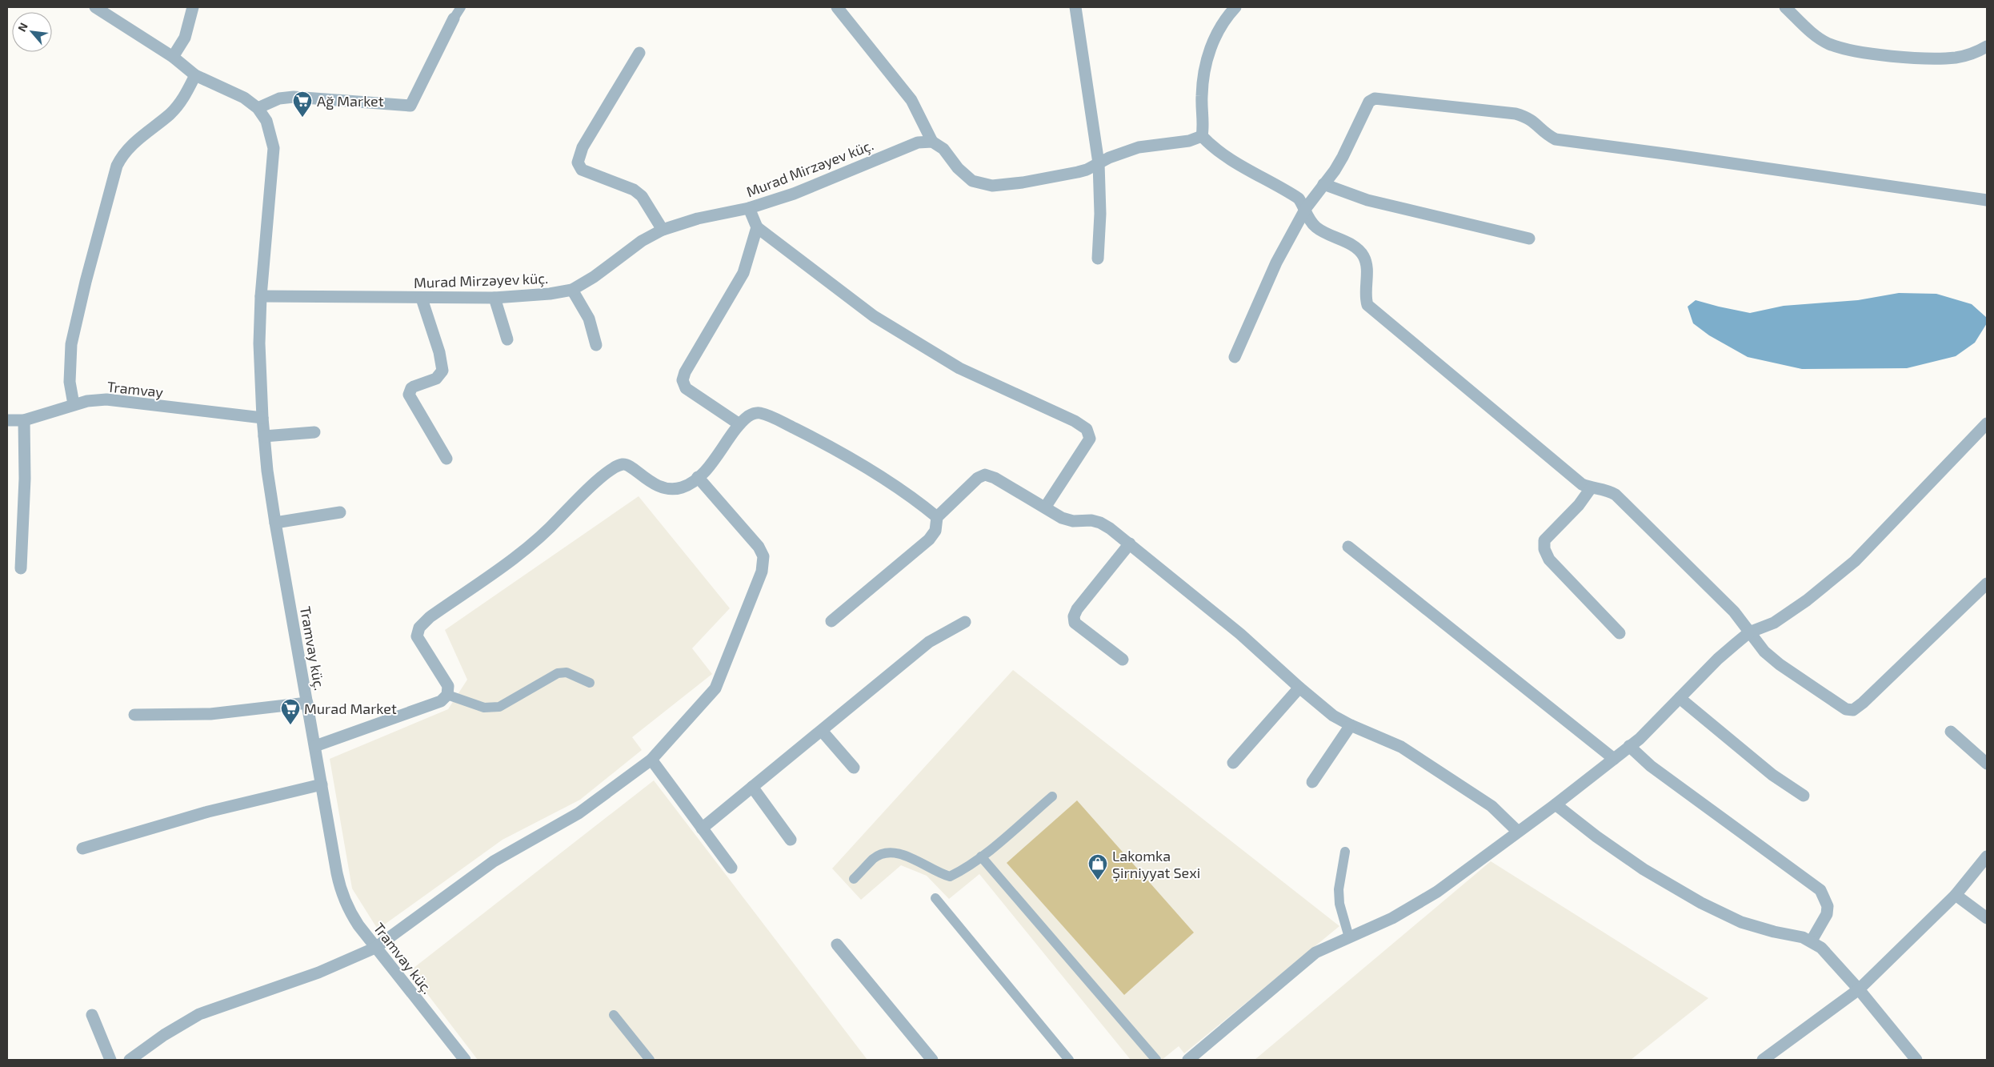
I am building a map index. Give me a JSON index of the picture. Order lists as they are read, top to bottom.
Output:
{
  "streets": {
    "street": ["Murad Mirzəyev küç.", "Tramvay", "Tramvay küç."]
  },
  "crossings": [
    ["Murad Mirzəyev küç.", "Tramvay küç."],
    ["Tramvay", "Tramvay küç."]
  ],
  "places": {
    "supermarket": ["Ağ Market", "Murad Market"],
    "shop": ["Lakomka Şirniyyat Sexi"]
  },
  "north": "top left"
}
